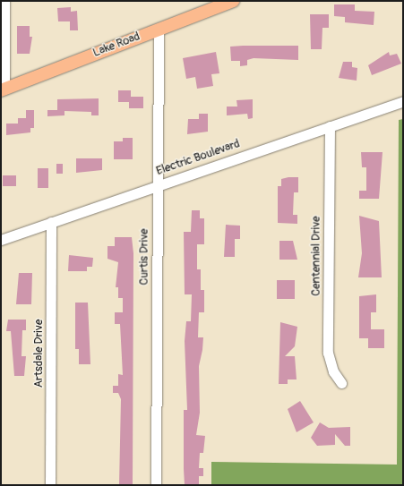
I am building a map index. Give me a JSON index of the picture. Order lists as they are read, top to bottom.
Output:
{
  "streets": {
    "main road": ["Lake Road"],
    "street": [
      "Electric Boulevard",
      "Centennial Drive",
      "Curtis Drive",
      "Artsdale Drive"
    ]
  },
  "crossings": [
    ["Lake Road", "Curtis Drive"],
    ["Electric Boulevard", "Centennial Drive"],
    ["Electric Boulevard", "Curtis Drive"],
    ["Electric Boulevard", "Artsdale Drive"]
  ]
}
